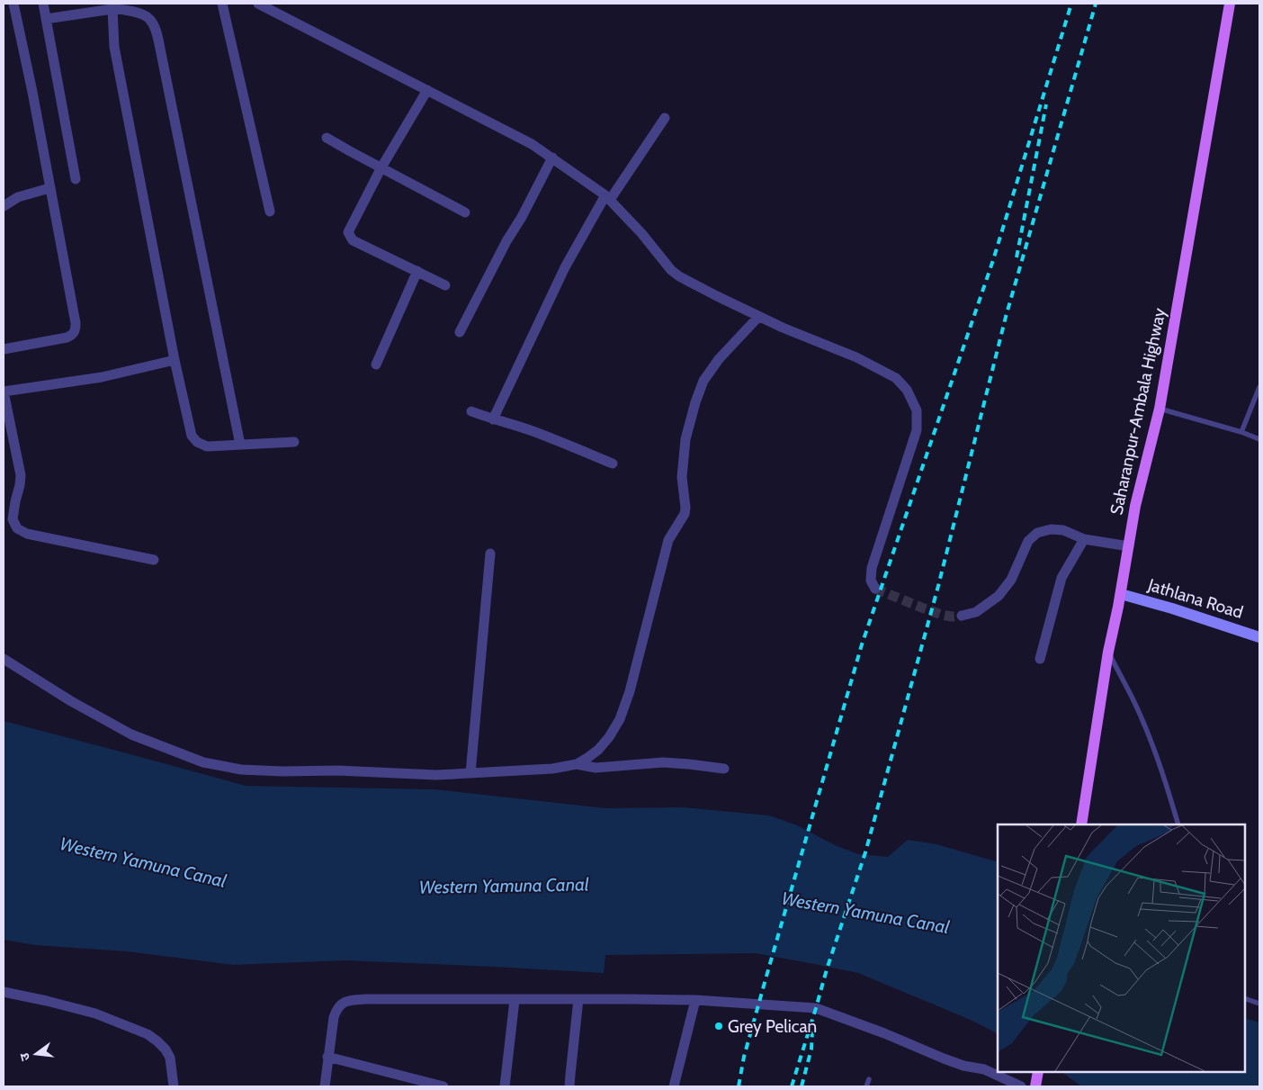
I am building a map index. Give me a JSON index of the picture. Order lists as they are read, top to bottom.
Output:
{
  "streets": {
    "main road": ["Saharanpur-Ambala Highway"],
    "street": ["Jathlana Road"]
  },
  "crossings": [
    ["Saharanpur-Ambala Highway", "Jathlana Road"]
  ],
  "water": ["Western Yamuna Canal"],
  "places": ["Grey Pelican"],
  "north": "left"
}
